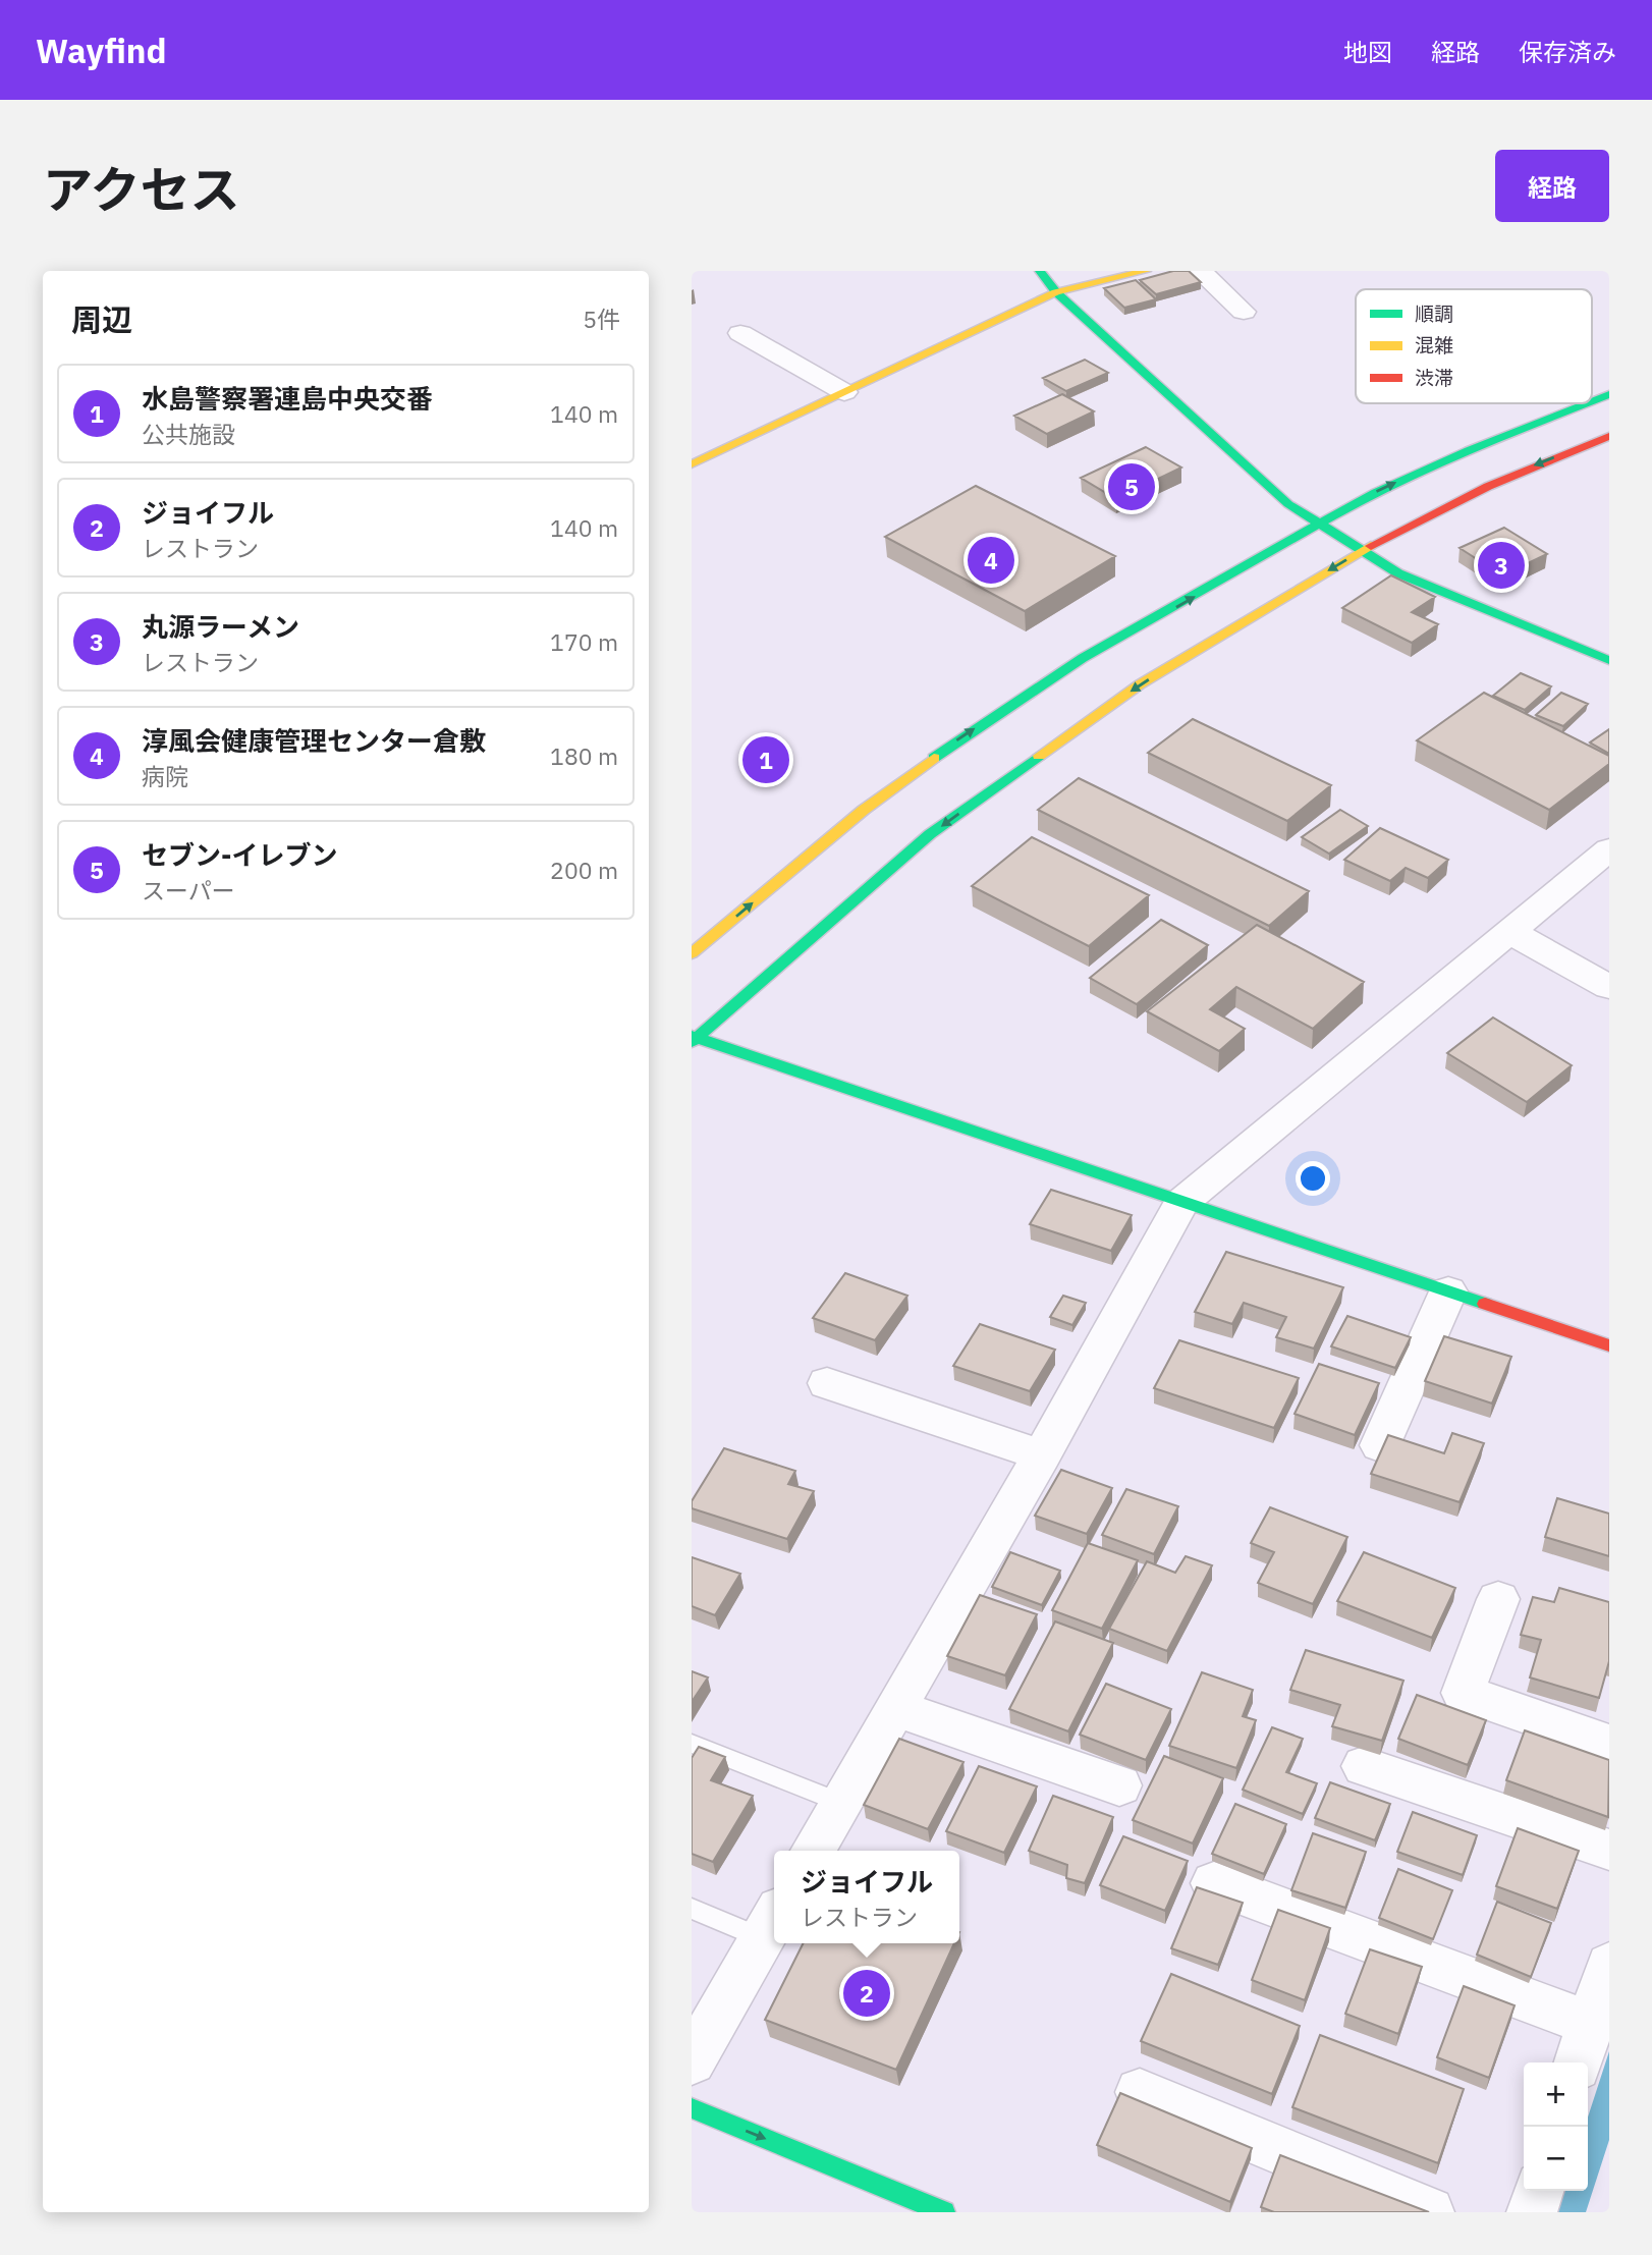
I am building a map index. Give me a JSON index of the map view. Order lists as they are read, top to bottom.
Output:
{
  "legend": ["順調", "混雑", "渋滞"],
  "page": {
    "header": "Wayfind",
    "nav": ["地図", "経路", "保存済み"],
    "title": "アクセス",
    "buttons": "経路",
    "heading": ["周辺", "5件"],
    "list": [
      {
        "mark": "1",
        "name": "水島警察署連島中央交番",
        "note": "公共施設",
        "value": "140 m"
      },
      {
        "mark": "2",
        "name": "ジョイフル",
        "note": "レストラン",
        "value": "140 m"
      },
      {
        "mark": "3",
        "name": "丸源ラーメン",
        "note": "レストラン",
        "value": "170 m"
      },
      {
        "mark": "4",
        "name": "淳風会健康管理センター倉敷",
        "note": "病院",
        "value": "180 m"
      },
      {
        "mark": "5",
        "name": "セブン-イレブン",
        "note": "スーパー",
        "value": "200 m"
      }
    ],
    "pins": [
      "5",
      "4",
      "3",
      "1",
      "2"
    ],
    "popup": ["ジョイフル", "レストラン"],
    "map_buttons": ["+", "−"]
  }
}
